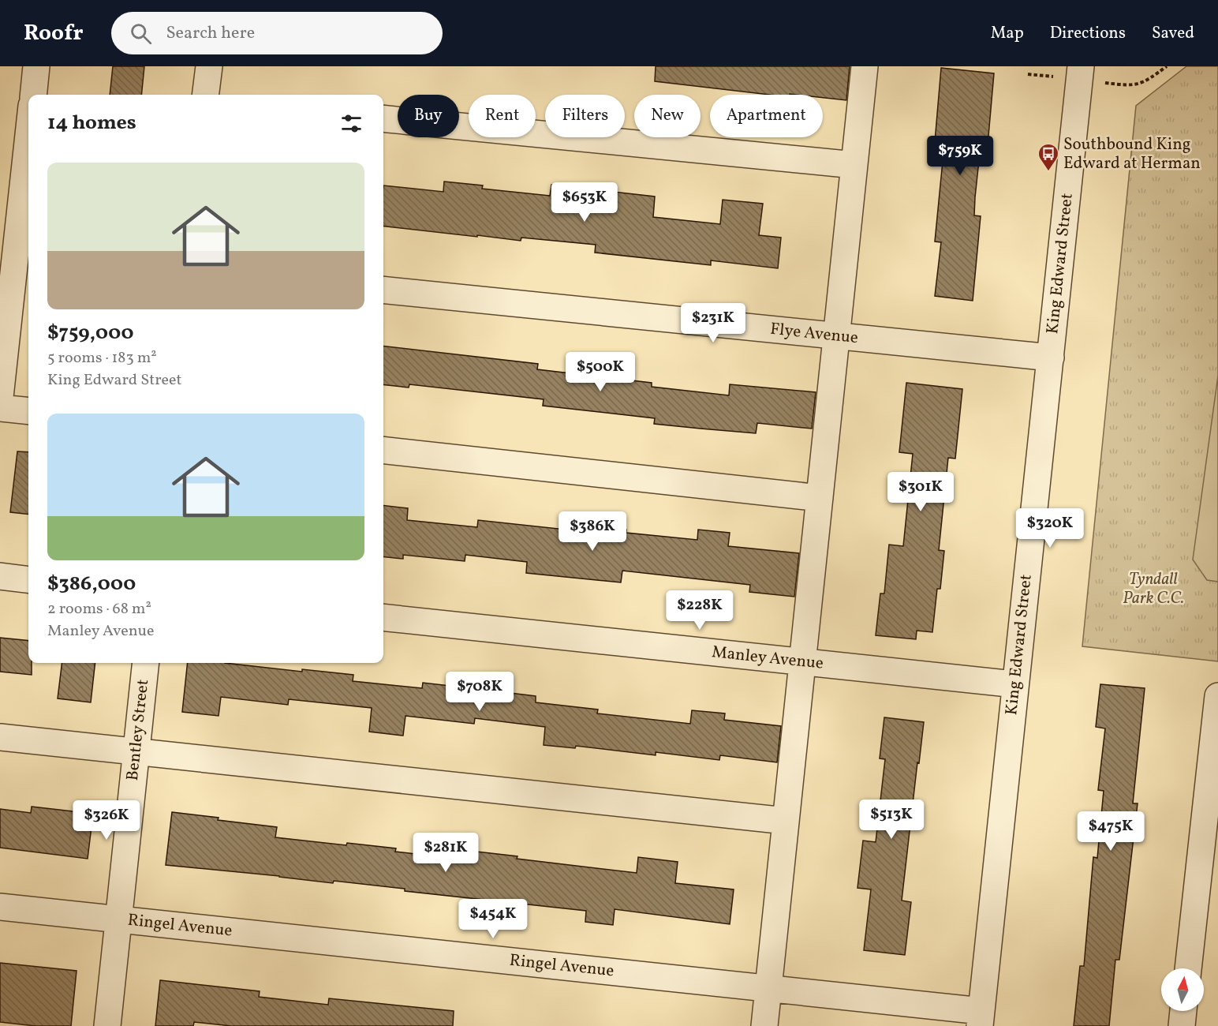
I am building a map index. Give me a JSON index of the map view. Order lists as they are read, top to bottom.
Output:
{
  "streets": {
    "street": [
      "King Edward Street",
      "Flye Avenue",
      "Manley Avenue",
      "Bentley Street",
      "Ringel Avenue"
    ]
  },
  "crossings": [
    ["King Edward Street", "Flye Avenue"],
    ["King Edward Street", "Manley Avenue"],
    ["King Edward Street", "Ringel Avenue"],
    ["Bentley Street", "Ringel Avenue"]
  ],
  "parks": ["Tyndall Park C.C."],
  "places": {
    "bus stop": ["Southbound King Edward at Herman"]
  },
  "north": "top",
  "page": {
    "header": "Roofr",
    "search": "Search here",
    "nav": ["Map", "Directions", "Saved"],
    "chip": [
      "Buy",
      "Rent",
      "Filters",
      "New",
      "Apartment"
    ],
    "heading": "14 homes",
    "price": [
      "$759K",
      "$653K",
      "$231K",
      "$500K",
      "$301K",
      "$320K",
      "$386K",
      "$228K",
      "$708K",
      "$513K",
      "$326K",
      "$475K",
      "$281K",
      "$454K"
    ],
    "list": [
      {
        "name": "$759,000",
        "note": "5 rooms · 183 m² · King Edward Street"
      },
      {
        "name": "$386,000",
        "note": "2 rooms · 68 m² · Manley Avenue"
      }
    ]
  }
}
